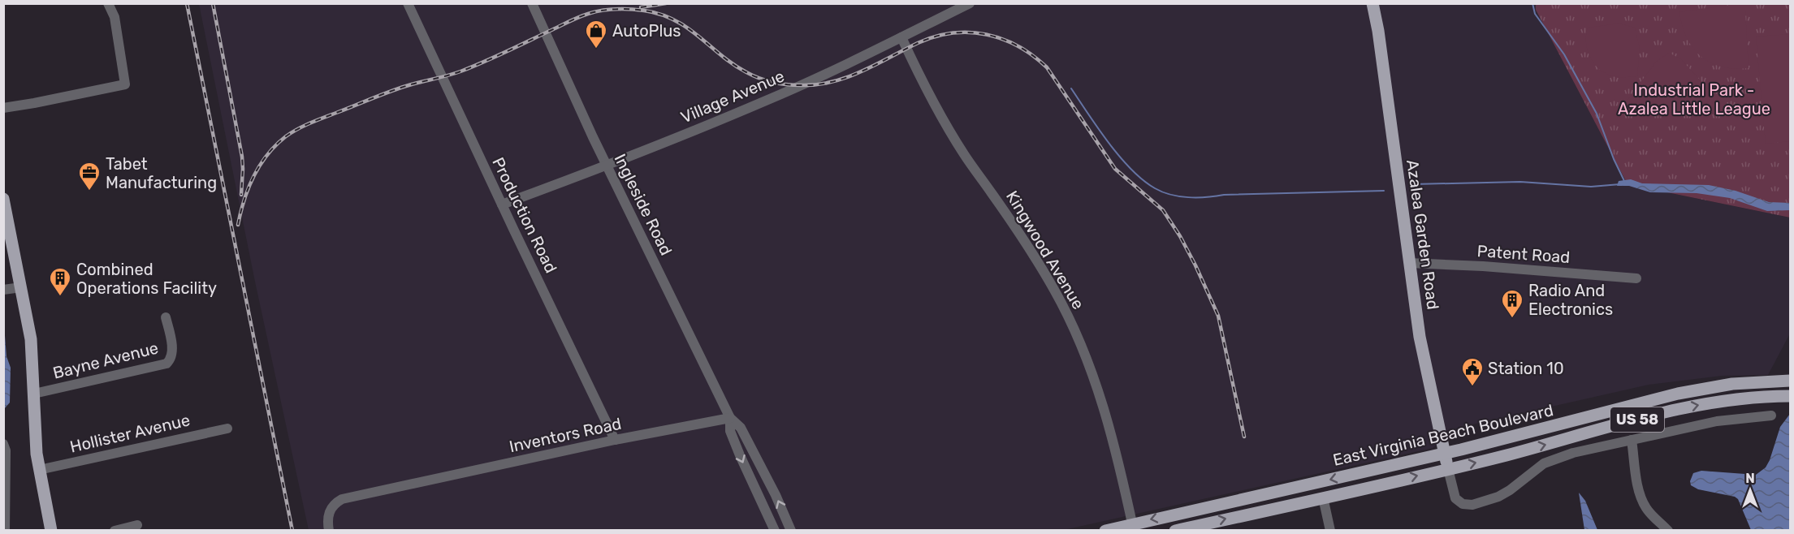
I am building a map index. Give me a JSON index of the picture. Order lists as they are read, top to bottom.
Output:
{
  "streets": {
    "main road": ["Azalea Garden Road", "US 58", "East Virginia Beach Boulevard"],
    "street": [
      "Village Avenue",
      "Ingleside Road",
      "Production Road",
      "Kingwood Avenue",
      "Patent Road",
      "Bayne Avenue",
      "Hollister Avenue",
      "Inventors Road"
    ]
  },
  "crossings": [
    ["Village Avenue", "Ingleside Road"],
    ["Village Avenue", "Production Road"],
    ["Village Avenue", "Kingwood Avenue"],
    ["Ingleside Road", "Inventors Road"],
    ["Production Road", "Inventors Road"],
    ["Azalea Garden Road", "Patent Road"],
    ["Azalea Garden Road", "East Virginia Beach Boulevard"],
    ["Kingwood Avenue", "East Virginia Beach Boulevard"]
  ],
  "parks": ["Industrial Park - Azalea Little League"],
  "places": {
    "shop": ["AutoPlus"],
    "office": ["Tabet Manufacturing"],
    "building": ["Combined Operations Facility", "Radio And Electronics"],
    "public building": ["Station 10"]
  },
  "north": "top"
}
